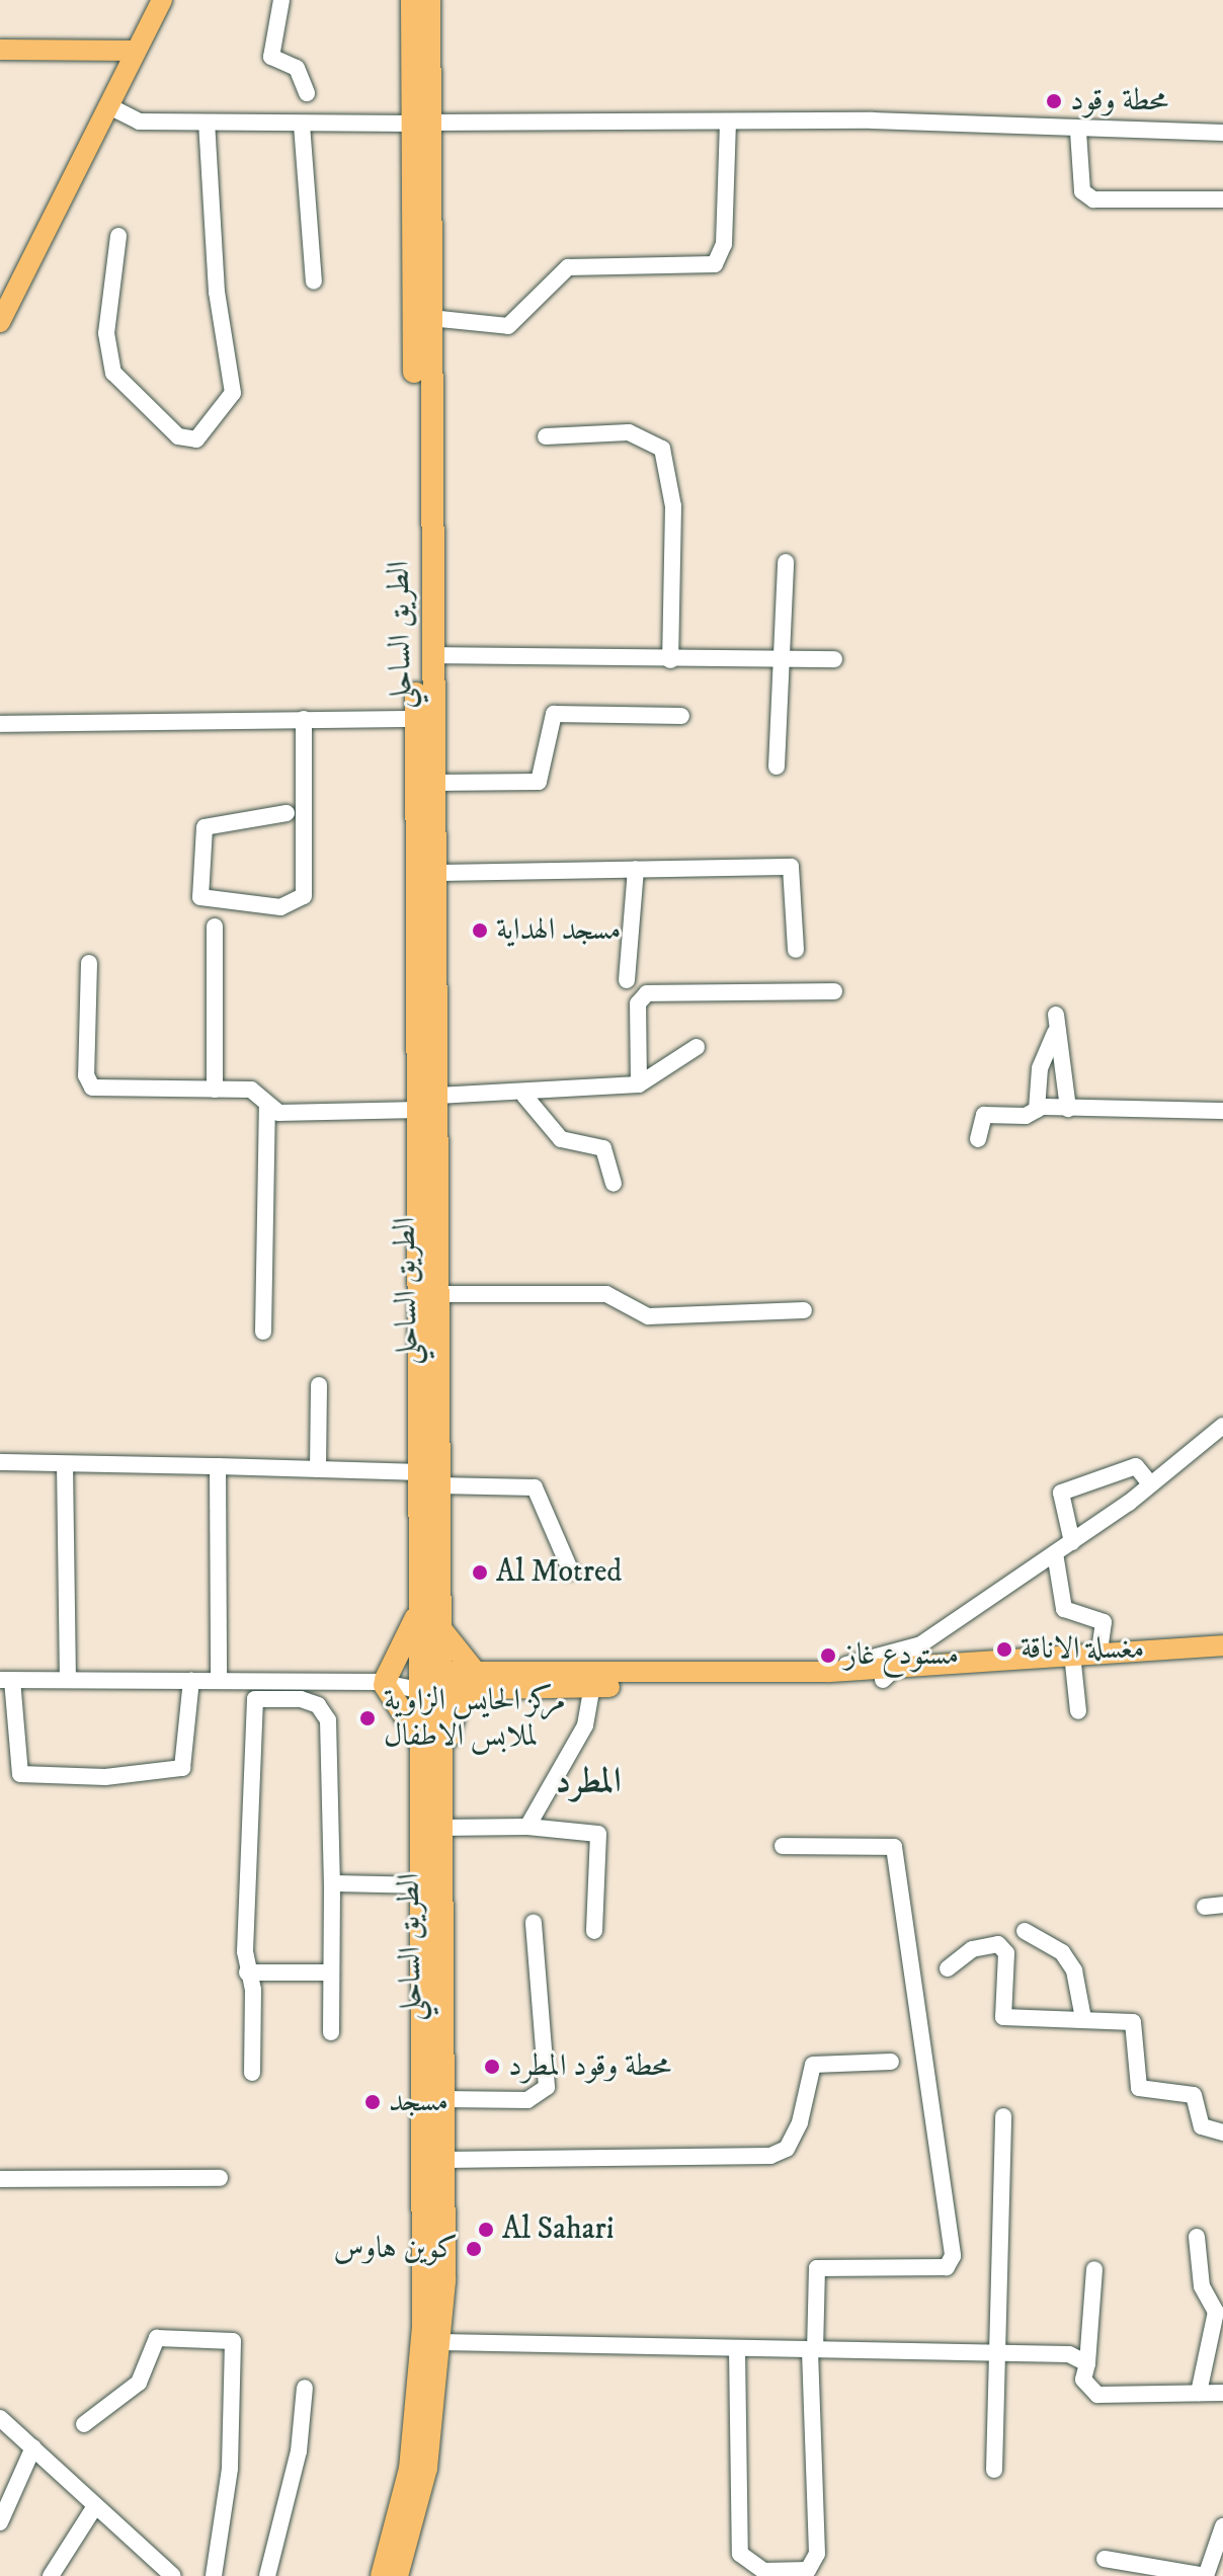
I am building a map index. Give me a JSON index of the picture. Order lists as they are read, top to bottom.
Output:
{
  "streets": {
    "highway": ["الطريق الساحلي"]
  },
  "districts": ["المطرد"],
  "places": [
    "محطة وقود",
    "مسجد الهداية",
    "Al Motred",
    "مغسلة الاناقة",
    "مستودع غاز",
    "مركز الحايس الزاوية لملابس الاطفال",
    "محطة وقود المطرد",
    "مسجد",
    "Al Sahari",
    "كوين هاوس"
  ]
}
